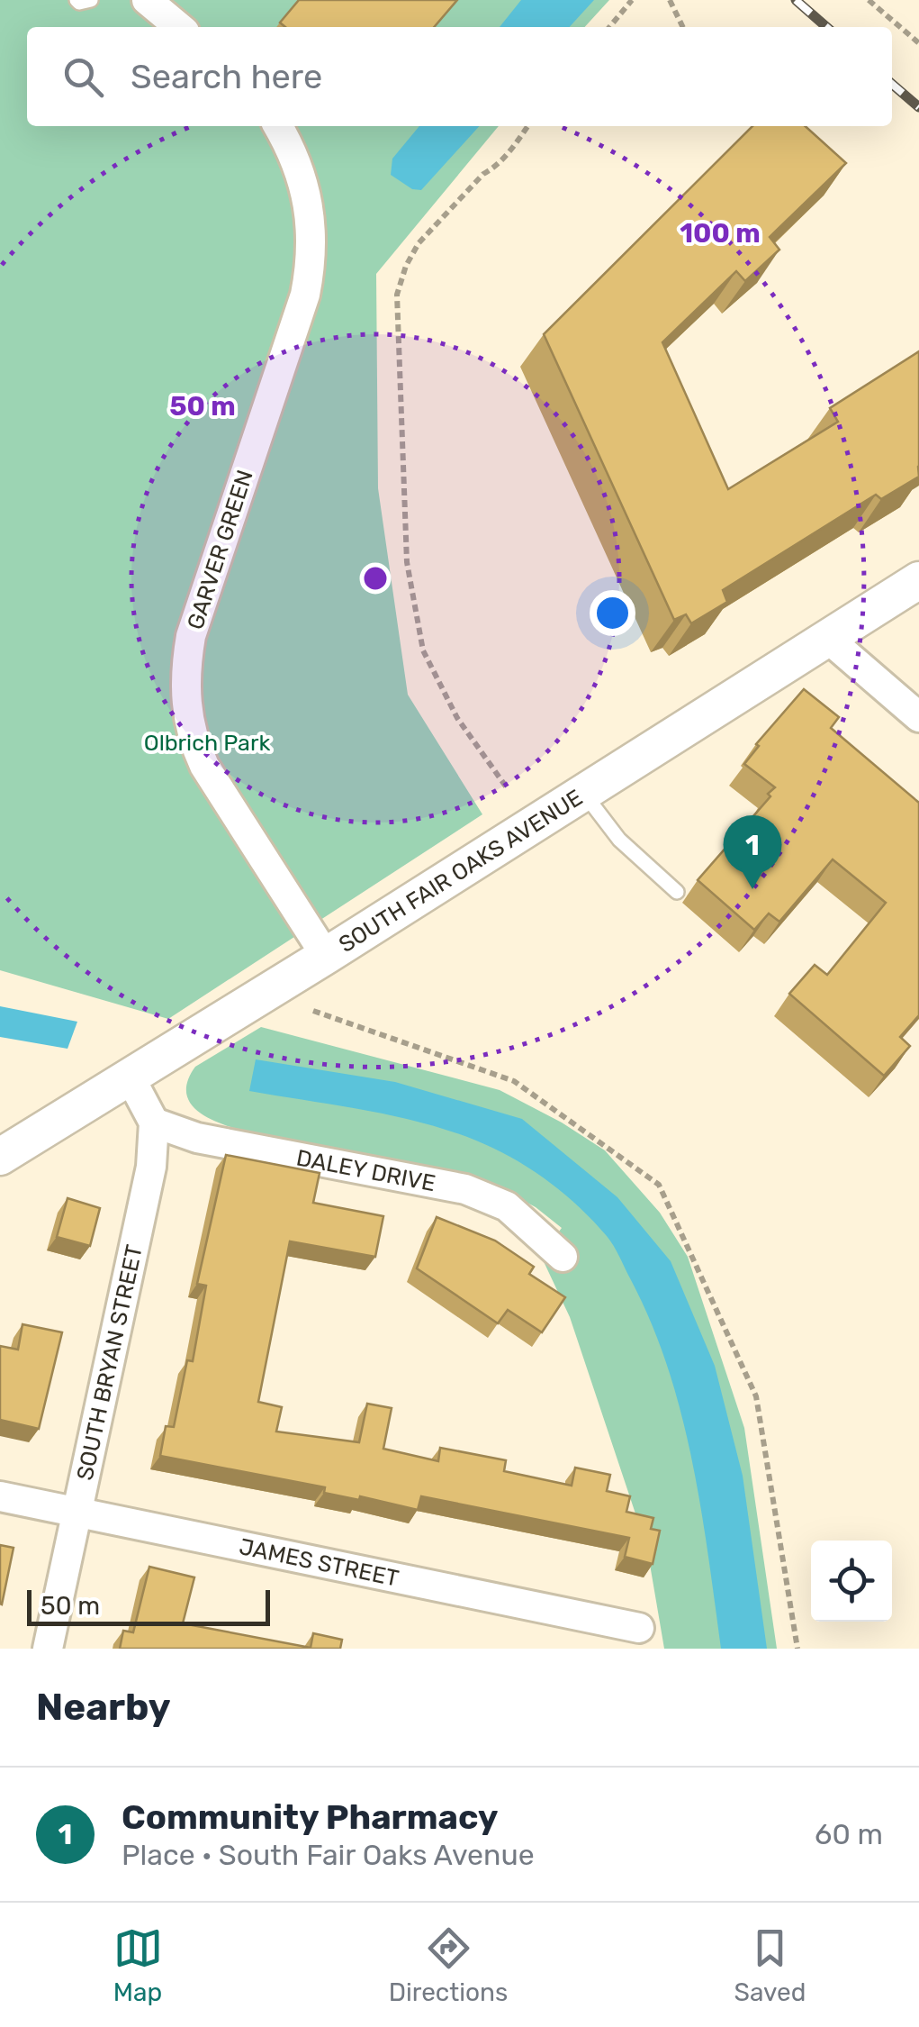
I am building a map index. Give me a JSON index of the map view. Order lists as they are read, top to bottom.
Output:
{
  "streets": {
    "street": [
      "GARVER GREEN",
      "SOUTH FAIR OAKS AVENUE",
      "DALEY DRIVE",
      "SOUTH BRYAN STREET",
      "JAMES STREET"
    ]
  },
  "crossings": [
    ["GARVER GREEN", "SOUTH FAIR OAKS AVENUE"],
    ["DALEY DRIVE", "SOUTH BRYAN STREET"],
    ["SOUTH BRYAN STREET", "JAMES STREET"]
  ],
  "parks": ["Olbrich Park"],
  "scale_bar": "50 m",
  "page": {
    "search": "Search here",
    "pins": "1",
    "scale": "50 m",
    "heading": "Nearby",
    "list": [
      {
        "mark": "1",
        "name": "Community Pharmacy",
        "note": "Place · South Fair Oaks Avenue",
        "value": "60 m"
      }
    ],
    "nav": ["Map", "Directions", "Saved"]
  },
  "rings": ["100 m", "50 m"]
}
